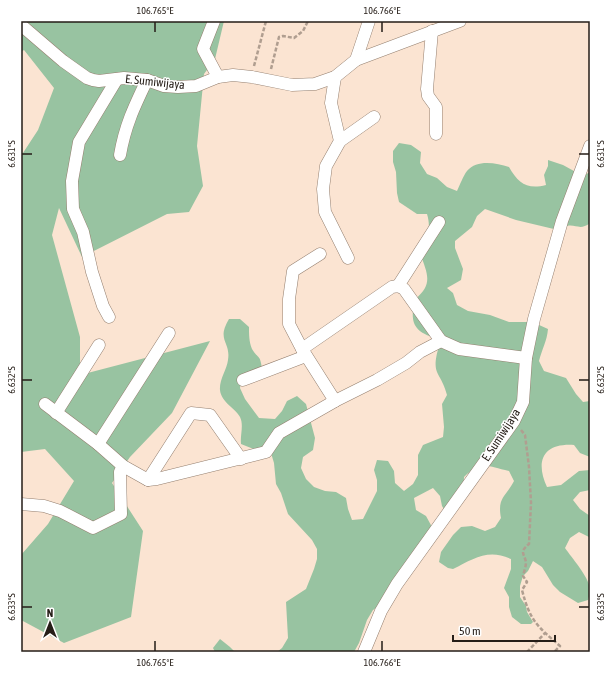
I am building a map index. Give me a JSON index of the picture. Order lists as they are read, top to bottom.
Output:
{
  "streets": {
    "street": ["E. Sumiwijaya"]
  },
  "scale_bar": "50 m",
  "north": "top",
  "coordinates": [
    "106.765°E",
    "106.766°E",
    "6.631°S",
    "6.632°S",
    "6.633°S"
  ]
}
